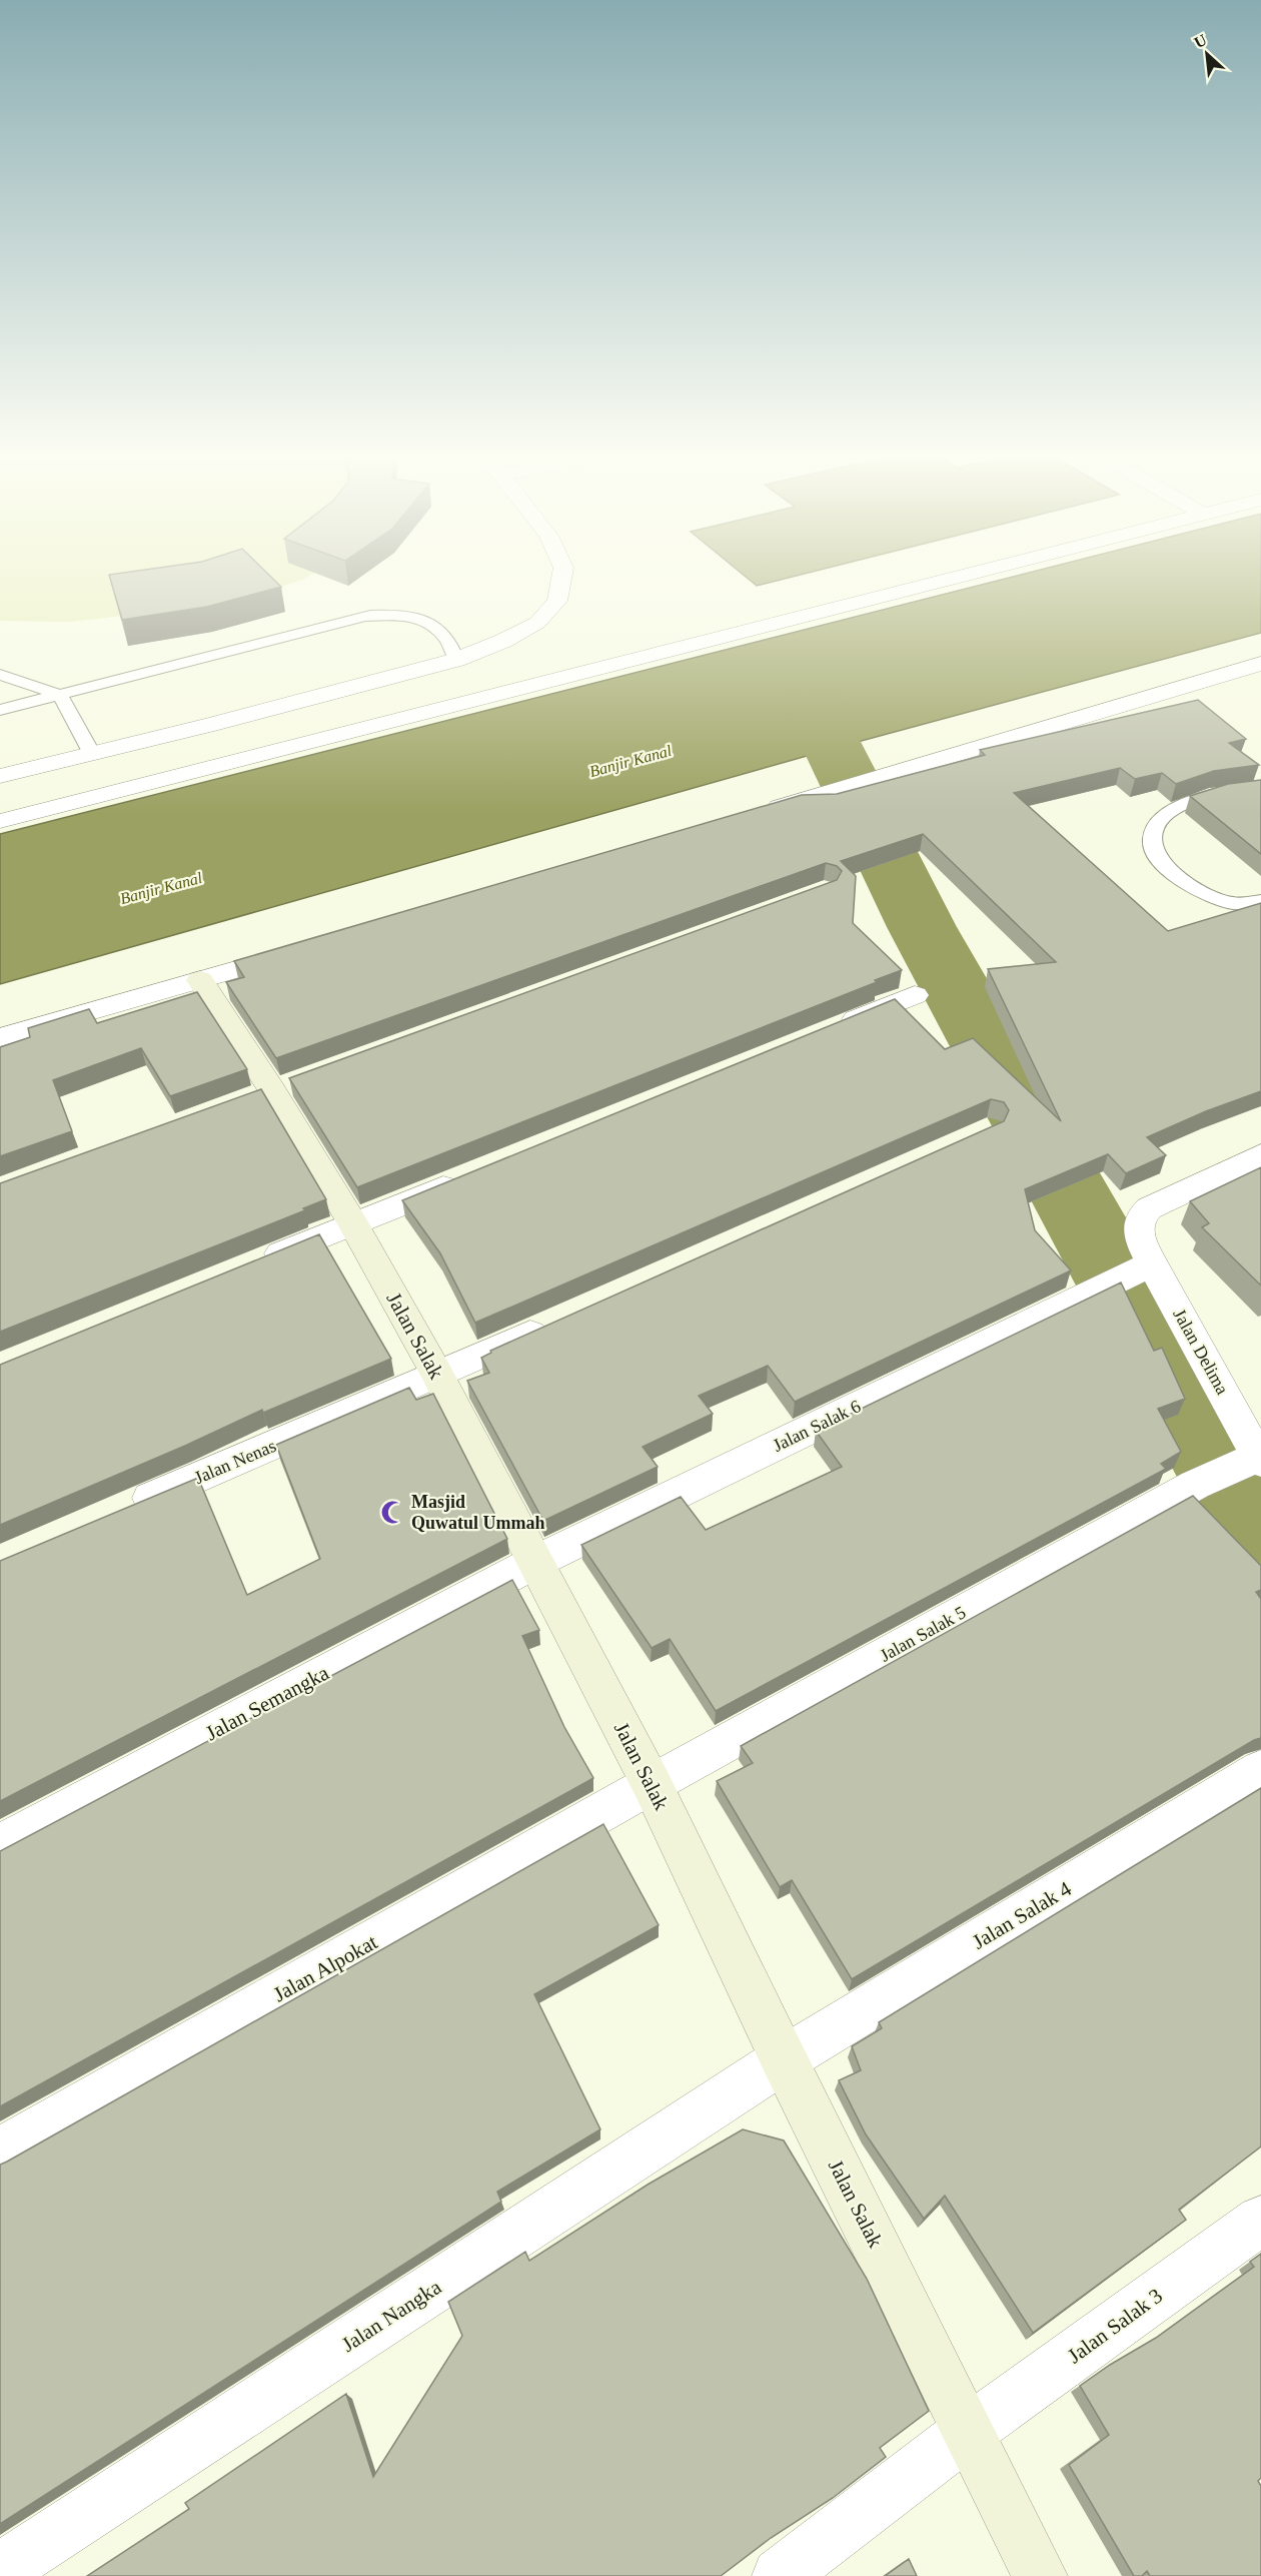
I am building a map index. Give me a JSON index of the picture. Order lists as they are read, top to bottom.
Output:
{
  "streets": {
    "street": [
      "Jalan Salak",
      "Jalan Delima",
      "Jalan Salak 6",
      "Jalan Nenas",
      "Jalan Salak 5",
      "Jalan Semangka",
      "Jalan Salak 4",
      "Jalan Alpokat",
      "Jalan Nangka",
      "Jalan Salak 3"
    ]
  },
  "crossings": [
    ["Jalan Salak", "Jalan Salak 6"],
    ["Jalan Salak", "Jalan Nenas"],
    ["Jalan Salak", "Jalan Salak 5"],
    ["Jalan Salak", "Jalan Semangka"],
    ["Jalan Salak", "Jalan Salak 4"],
    ["Jalan Salak", "Jalan Alpokat"],
    ["Jalan Salak", "Jalan Nangka"],
    ["Jalan Salak", "Jalan Salak 3"],
    ["Jalan Delima", "Jalan Salak 6"],
    ["Jalan Delima", "Jalan Salak 5"],
    ["Jalan Salak 6", "Jalan Semangka"],
    ["Jalan Salak 5", "Jalan Alpokat"],
    ["Jalan Salak 4", "Jalan Nangka"]
  ],
  "water": ["Banjir Kanal"],
  "places": {
    "mosque": ["Masjid Quwatul Ummah"]
  },
  "north": "top left"
}
